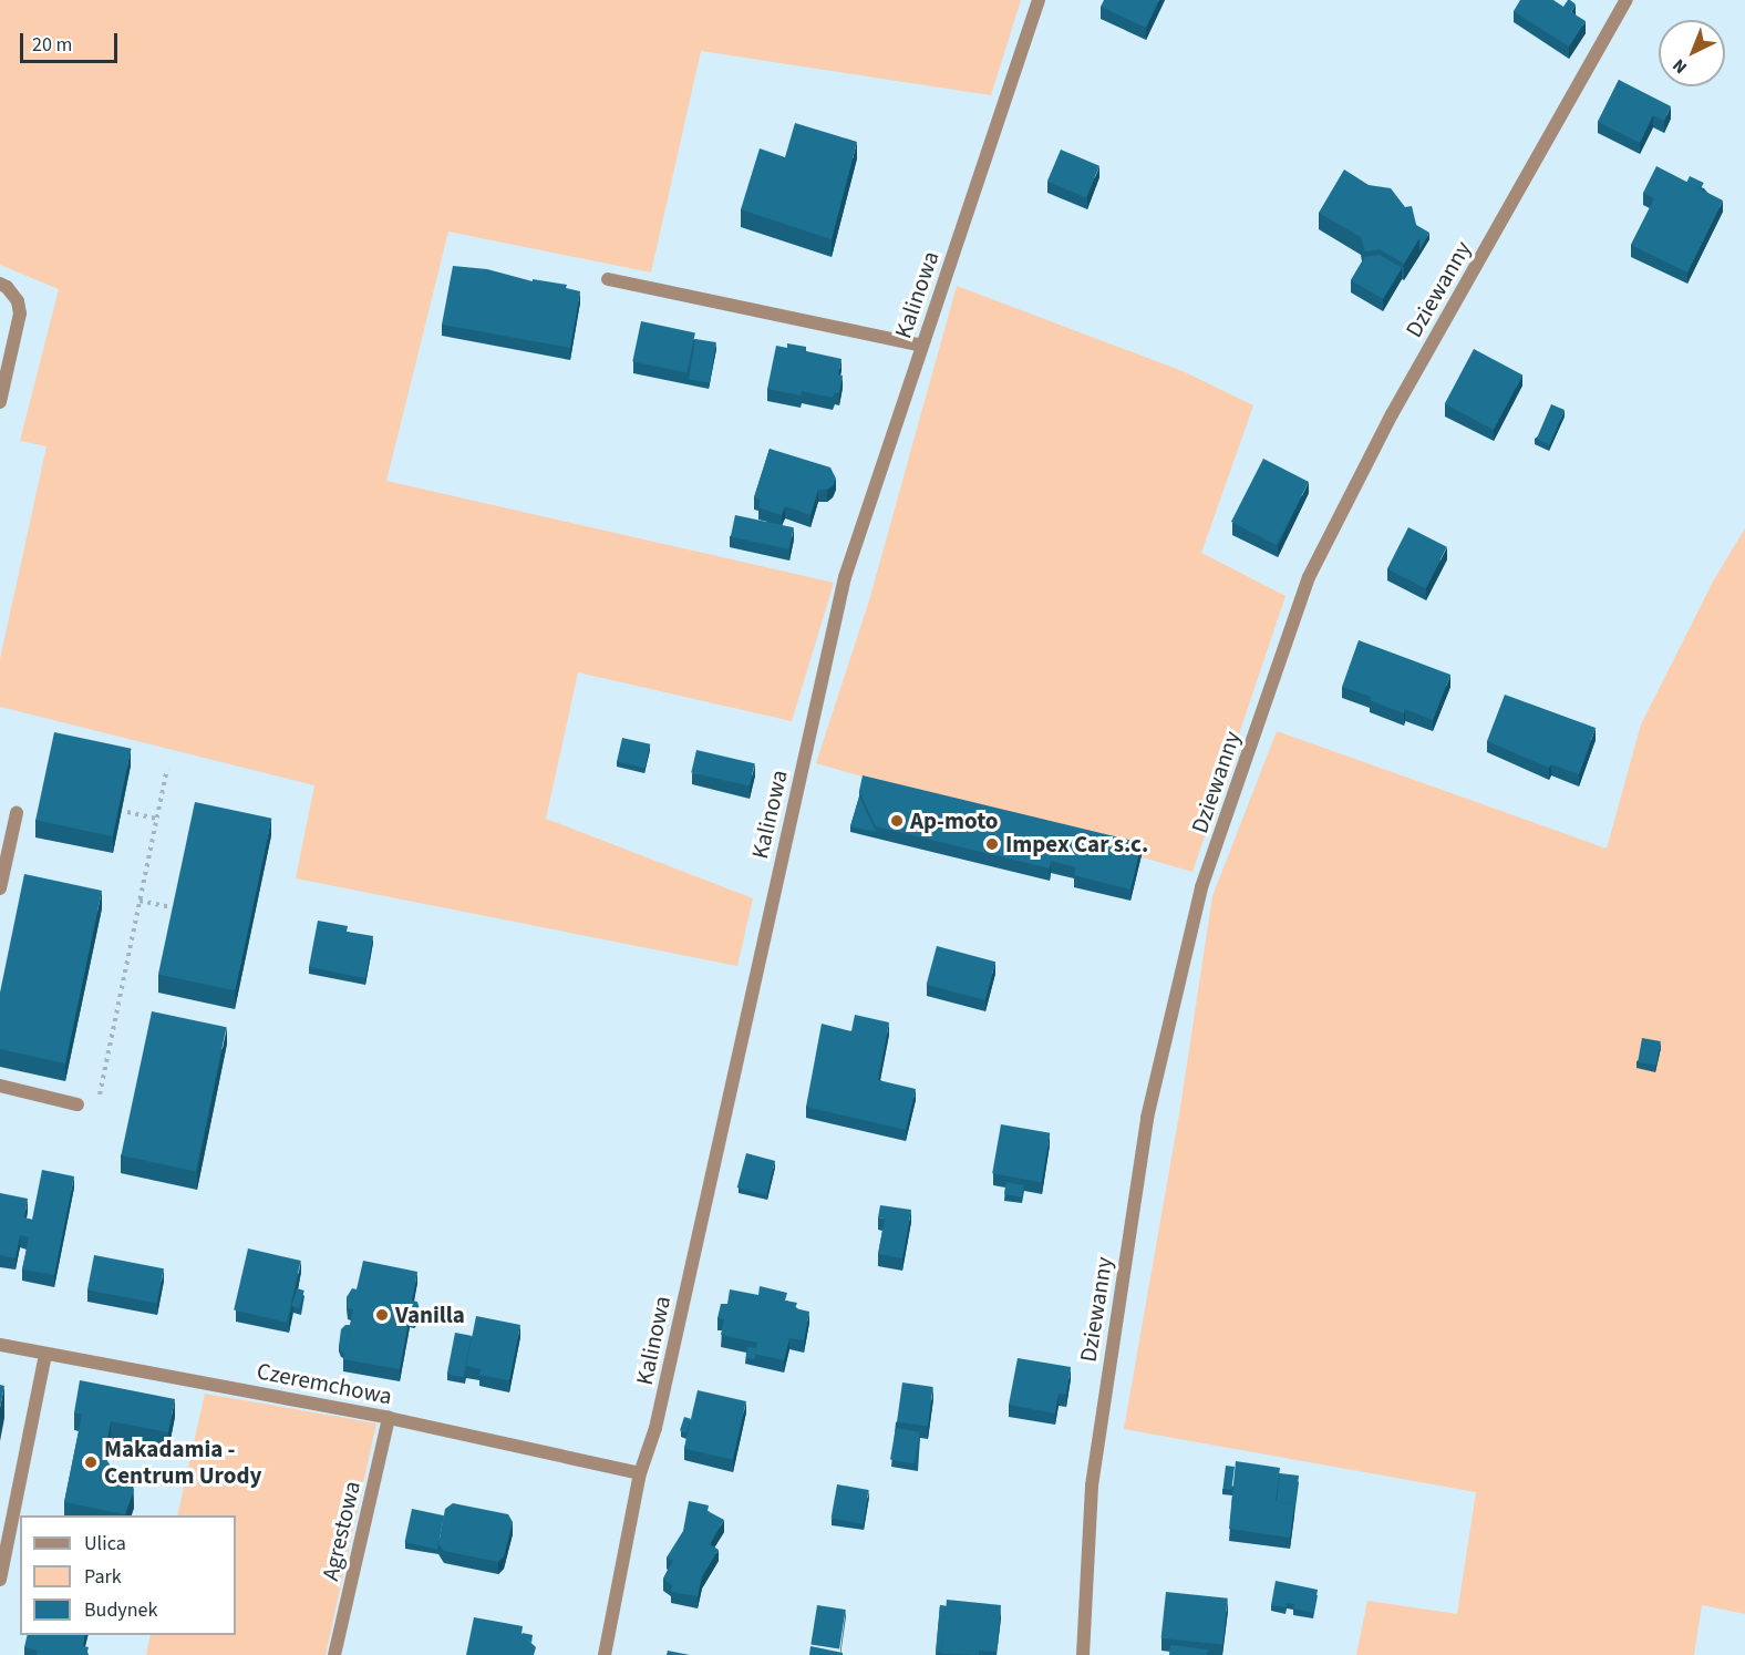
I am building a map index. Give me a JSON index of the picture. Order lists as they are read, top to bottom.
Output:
{
  "streets": {
    "street": [
      "Dziewanny",
      "Kalinowa",
      "Czeremchowa",
      "Agrestowa"
    ]
  },
  "crossings": [
    ["Kalinowa", "Czeremchowa"],
    ["Czeremchowa", "Agrestowa"]
  ],
  "places": [
    "Ap-moto",
    "Impex Car s.c.",
    "Vanilla",
    "Makadamia - Centrum Urody"
  ],
  "legend": ["Ulica", "Park", "Budynek"],
  "scale_bar": "20 m",
  "north": "bottom left"
}
